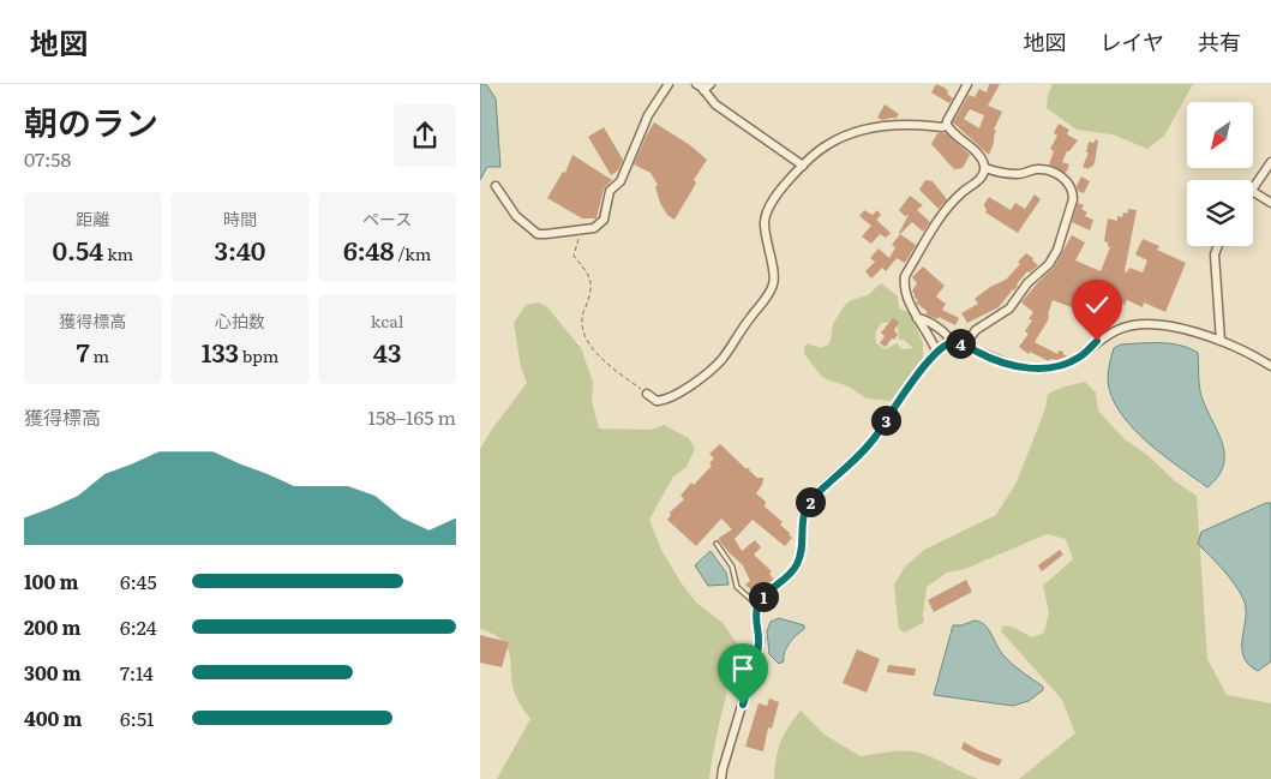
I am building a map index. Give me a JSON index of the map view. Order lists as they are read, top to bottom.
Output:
{
  "north": "bottom left",
  "page": {
    "header": "地図",
    "nav": ["地図", "レイヤ", "共有"],
    "heading": ["朝のラン", "07:58"],
    "stats": [
      ["距離", "0.54 km"],
      ["時間", "3:40"],
      ["ペース", "6:48 /km"],
      ["獲得標高", "7 m"],
      ["心拍数", "133 bpm"],
      ["kcal", "43"]
    ],
    "pins": [
      "4",
      "3",
      "2",
      "1"
    ],
    "chart": ["獲得標高", "158–165 m"],
    "list": [
      {
        "name": "100 m",
        "note": "6:45"
      },
      {
        "name": "200 m",
        "note": "6:24"
      },
      {
        "name": "300 m",
        "note": "7:14"
      },
      {
        "name": "400 m",
        "note": "6:51"
      }
    ]
  }
}
